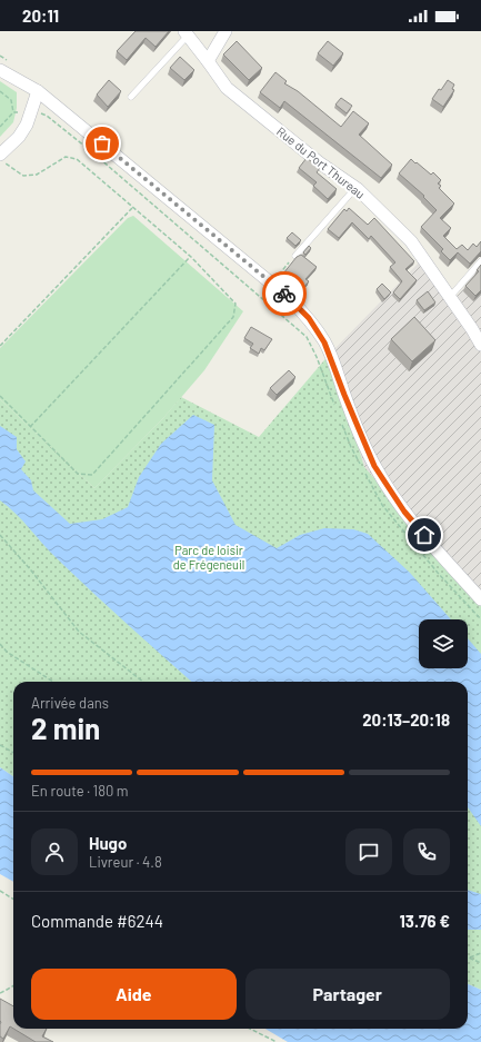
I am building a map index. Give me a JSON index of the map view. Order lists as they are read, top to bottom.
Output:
{
  "streets": {
    "street": ["Rue du Port Thureau"]
  },
  "parks": ["Parc de loisir de Frégeneuil"],
  "page": {
    "status": "20:11",
    "heading": ["2 min", "Arrivée dans", "20:13–20:18"],
    "panel": [
      "Hugo",
      "Livreur · 4.8",
      "Commande #6244",
      "13.76 €"
    ],
    "bar": "En route · 180 m",
    "buttons": ["Aide", "Partager"]
  }
}
